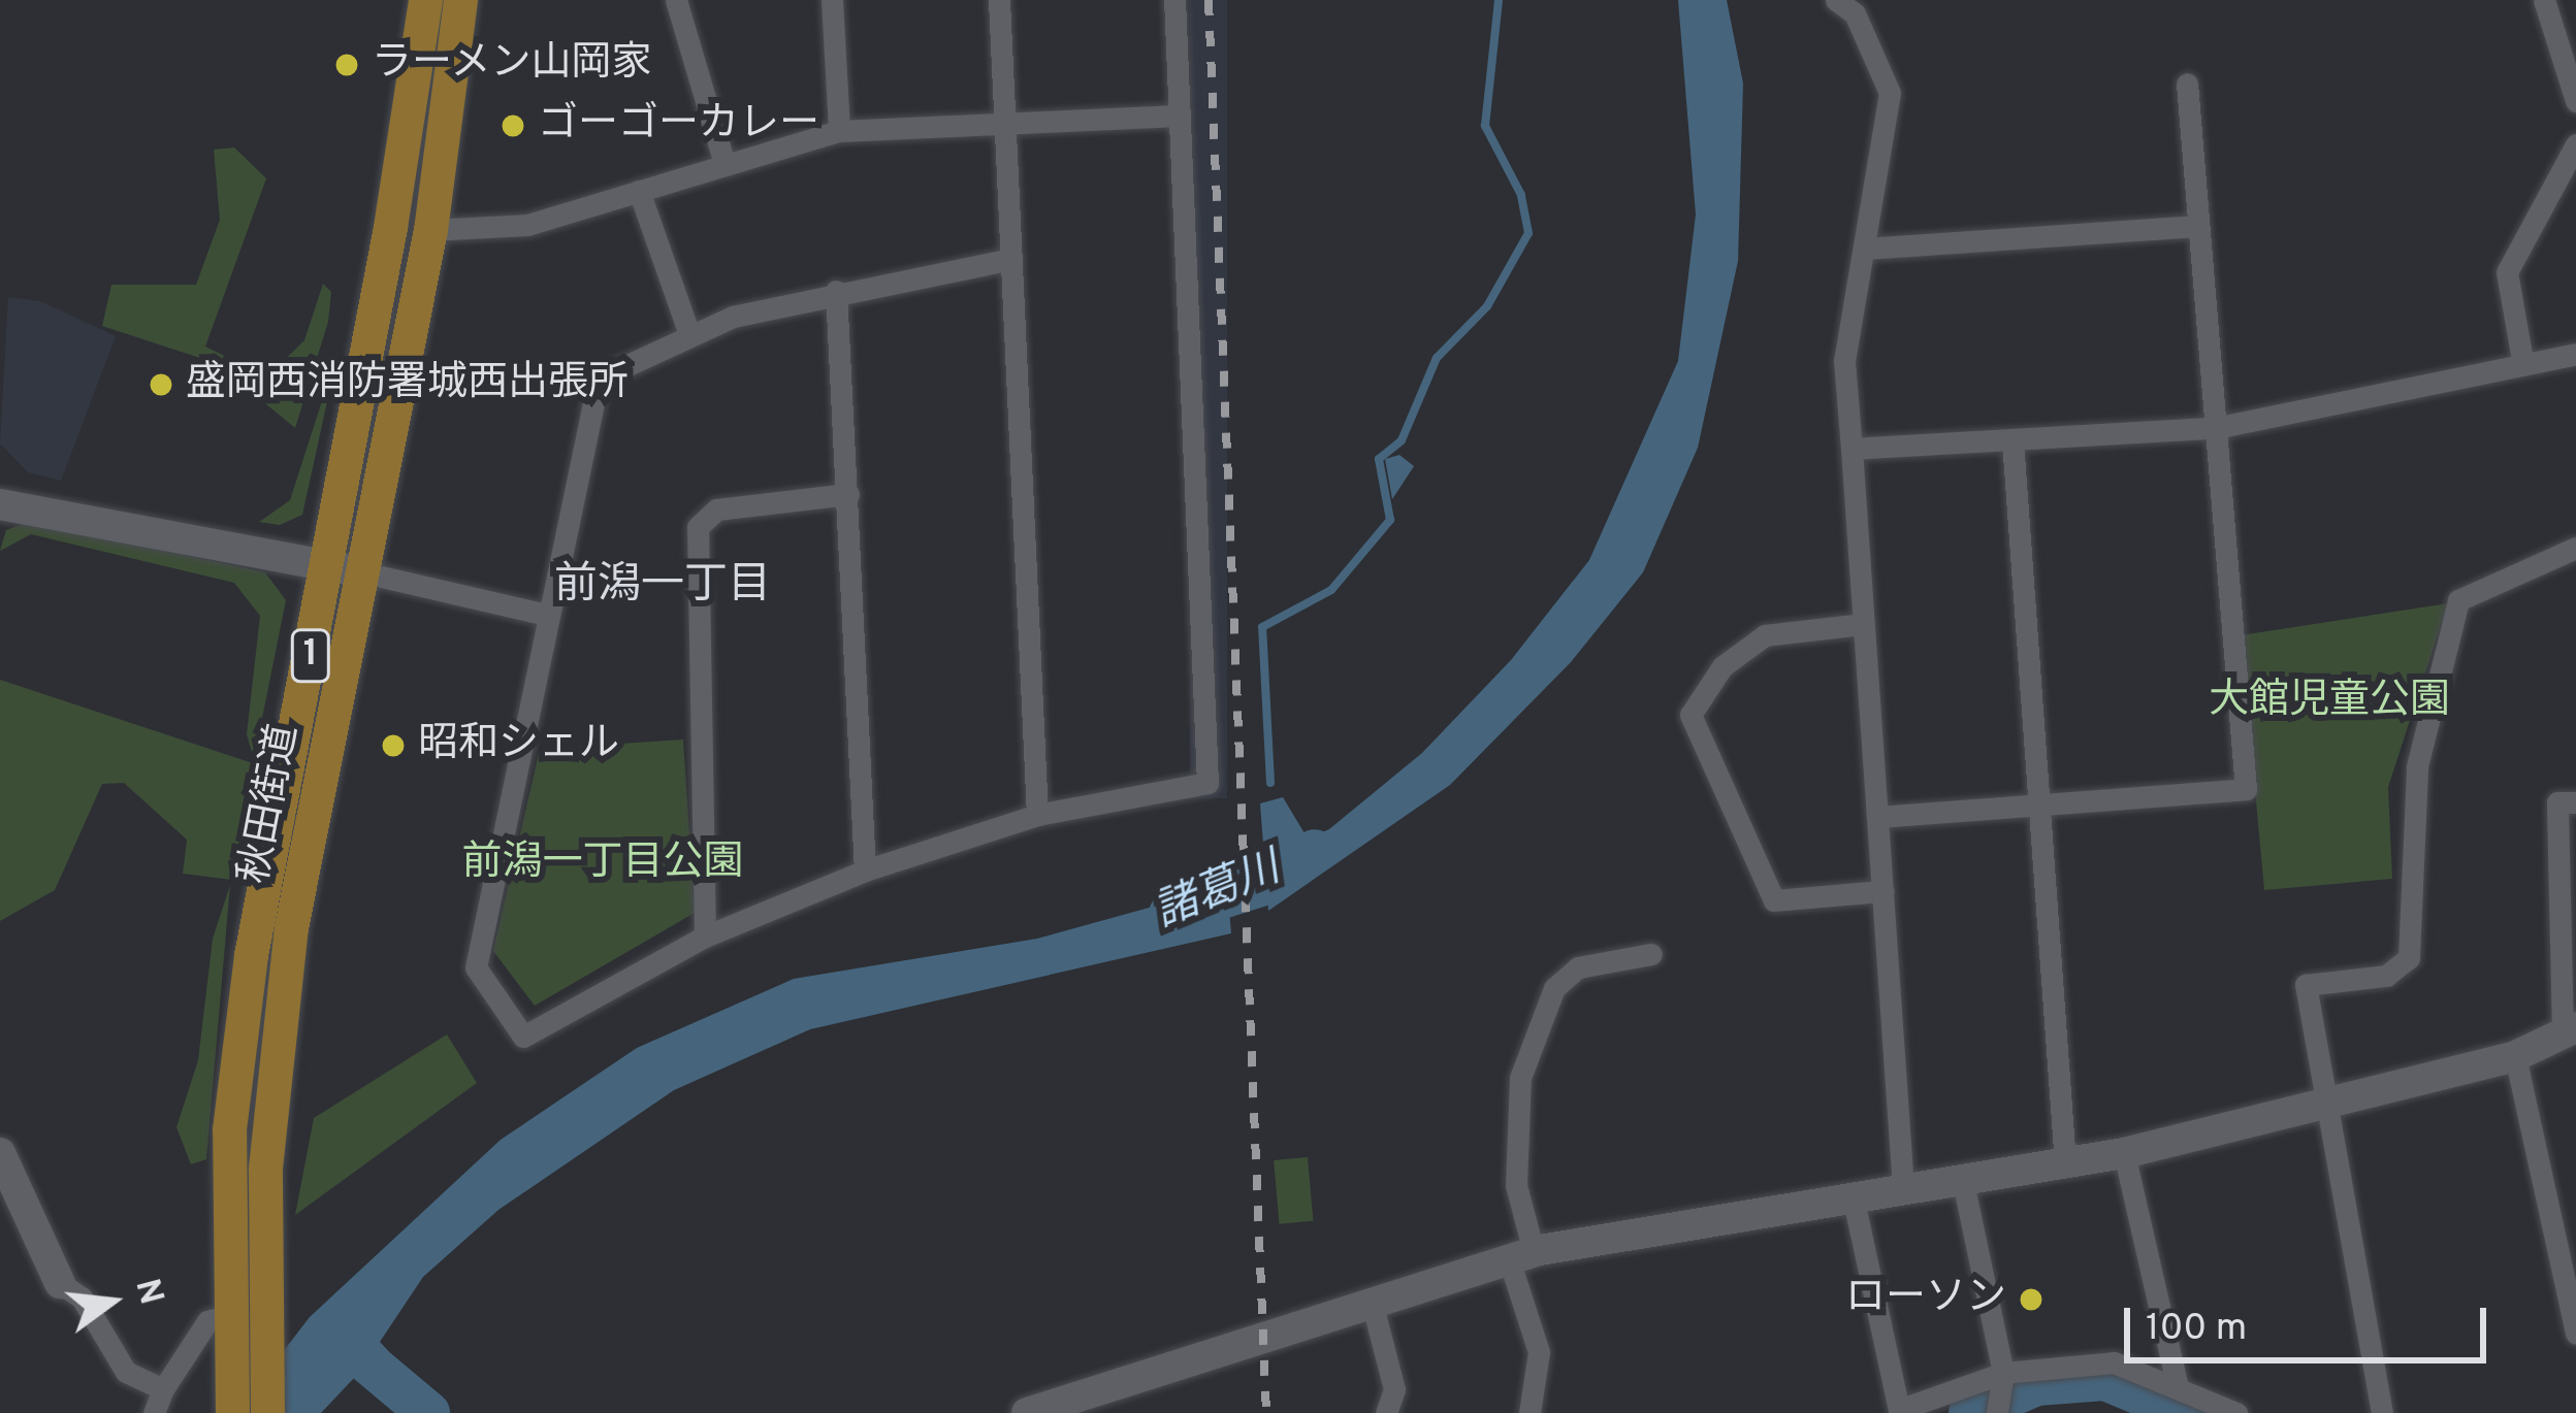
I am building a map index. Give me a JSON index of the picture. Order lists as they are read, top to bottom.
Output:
{
  "streets": {
    "main road": ["1", "秋田街道"]
  },
  "districts": ["前潟一丁目"],
  "water": ["諸葛川"],
  "parks": ["大館児童公園", "前潟一丁目公園"],
  "places": [
    "ラーメン山岡家",
    "ゴーゴーカレー",
    "盛岡西消防署城西出張所",
    "昭和シェル",
    "ローソン"
  ],
  "scale_bar": "100 m",
  "north": "right"
}
